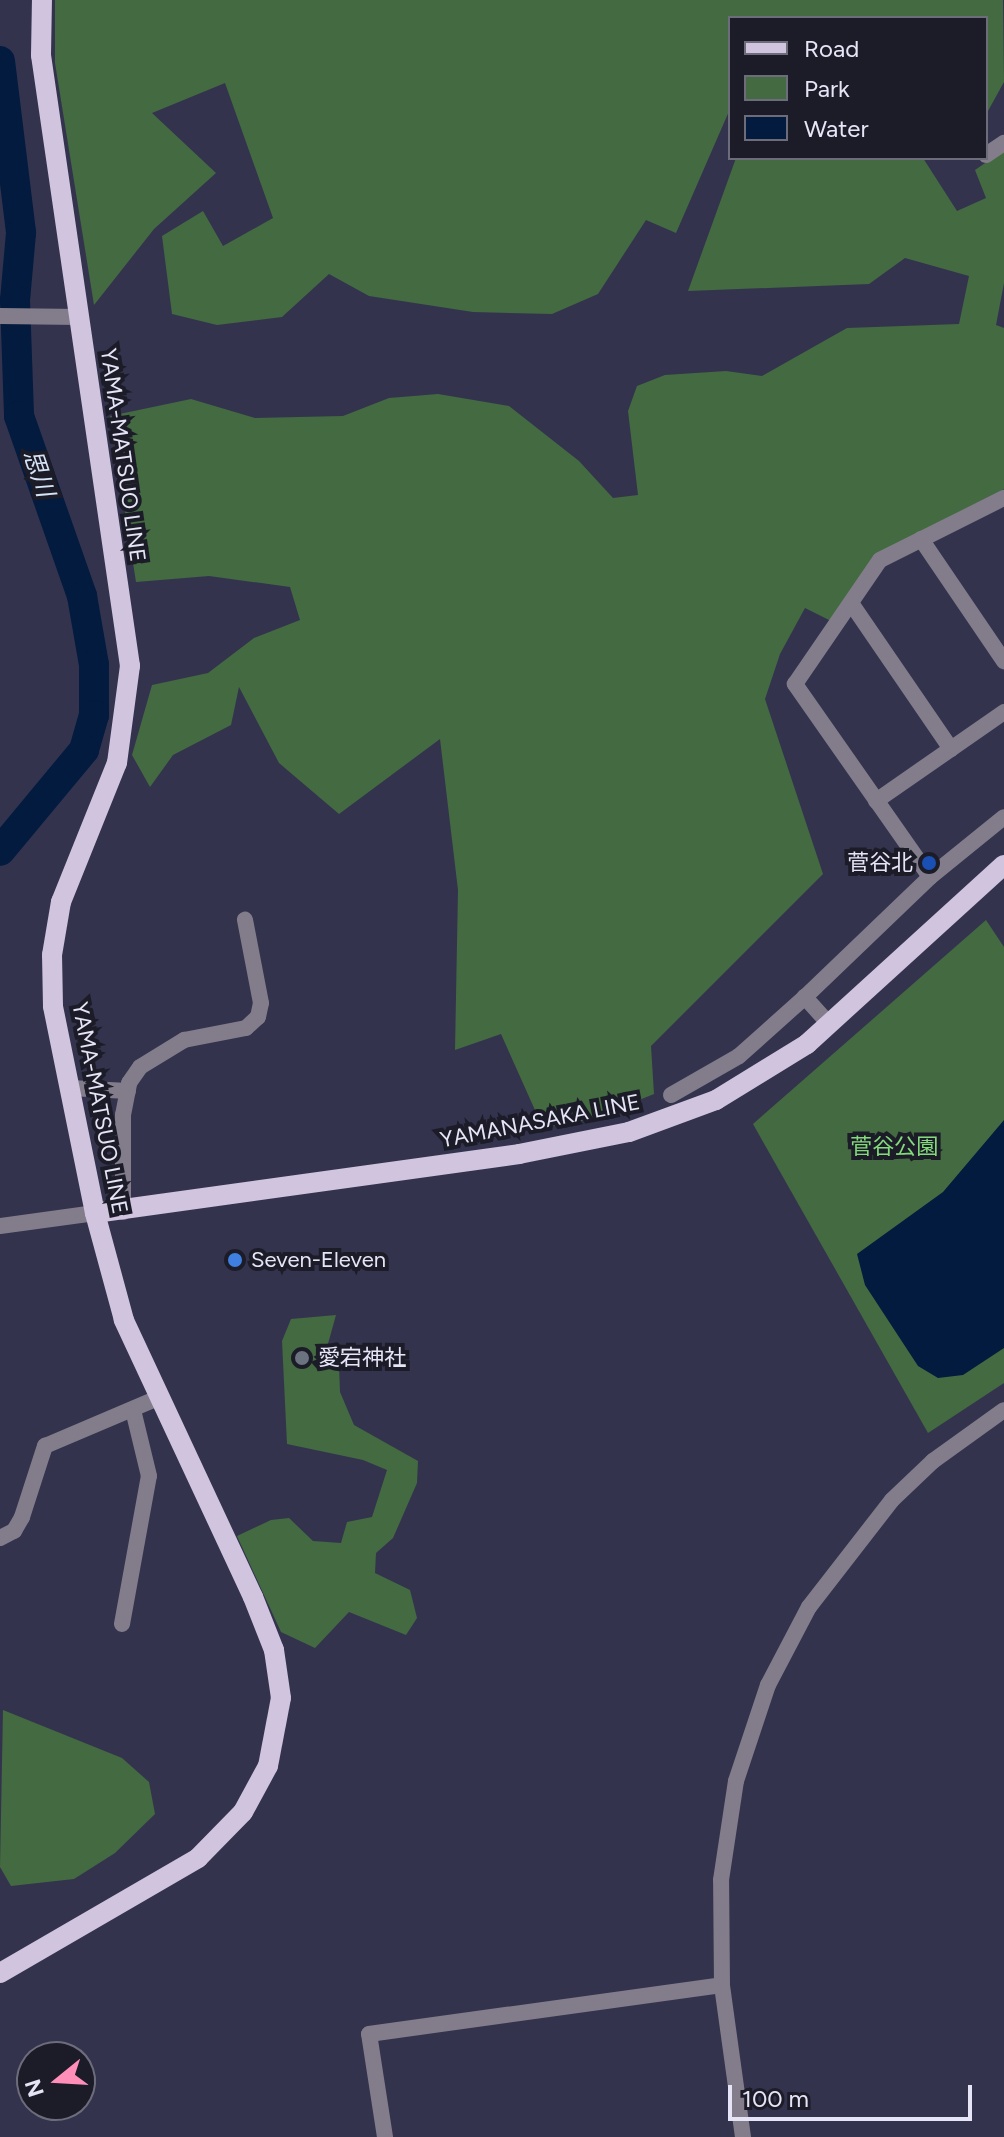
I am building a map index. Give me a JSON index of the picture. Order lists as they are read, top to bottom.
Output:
{
  "streets": {
    "main road": ["YAMA-MATSUO LINE", "YAMANASAKA LINE"]
  },
  "crossings": [
    ["YAMA-MATSUO LINE", "YAMANASAKA LINE"]
  ],
  "water": ["思川"],
  "parks": ["菅谷公園"],
  "places": ["菅谷北", "Seven-Eleven", "愛宕神社"],
  "legend": ["Road", "Park", "Water"],
  "scale_bar": "100 m",
  "north": "left"
}
